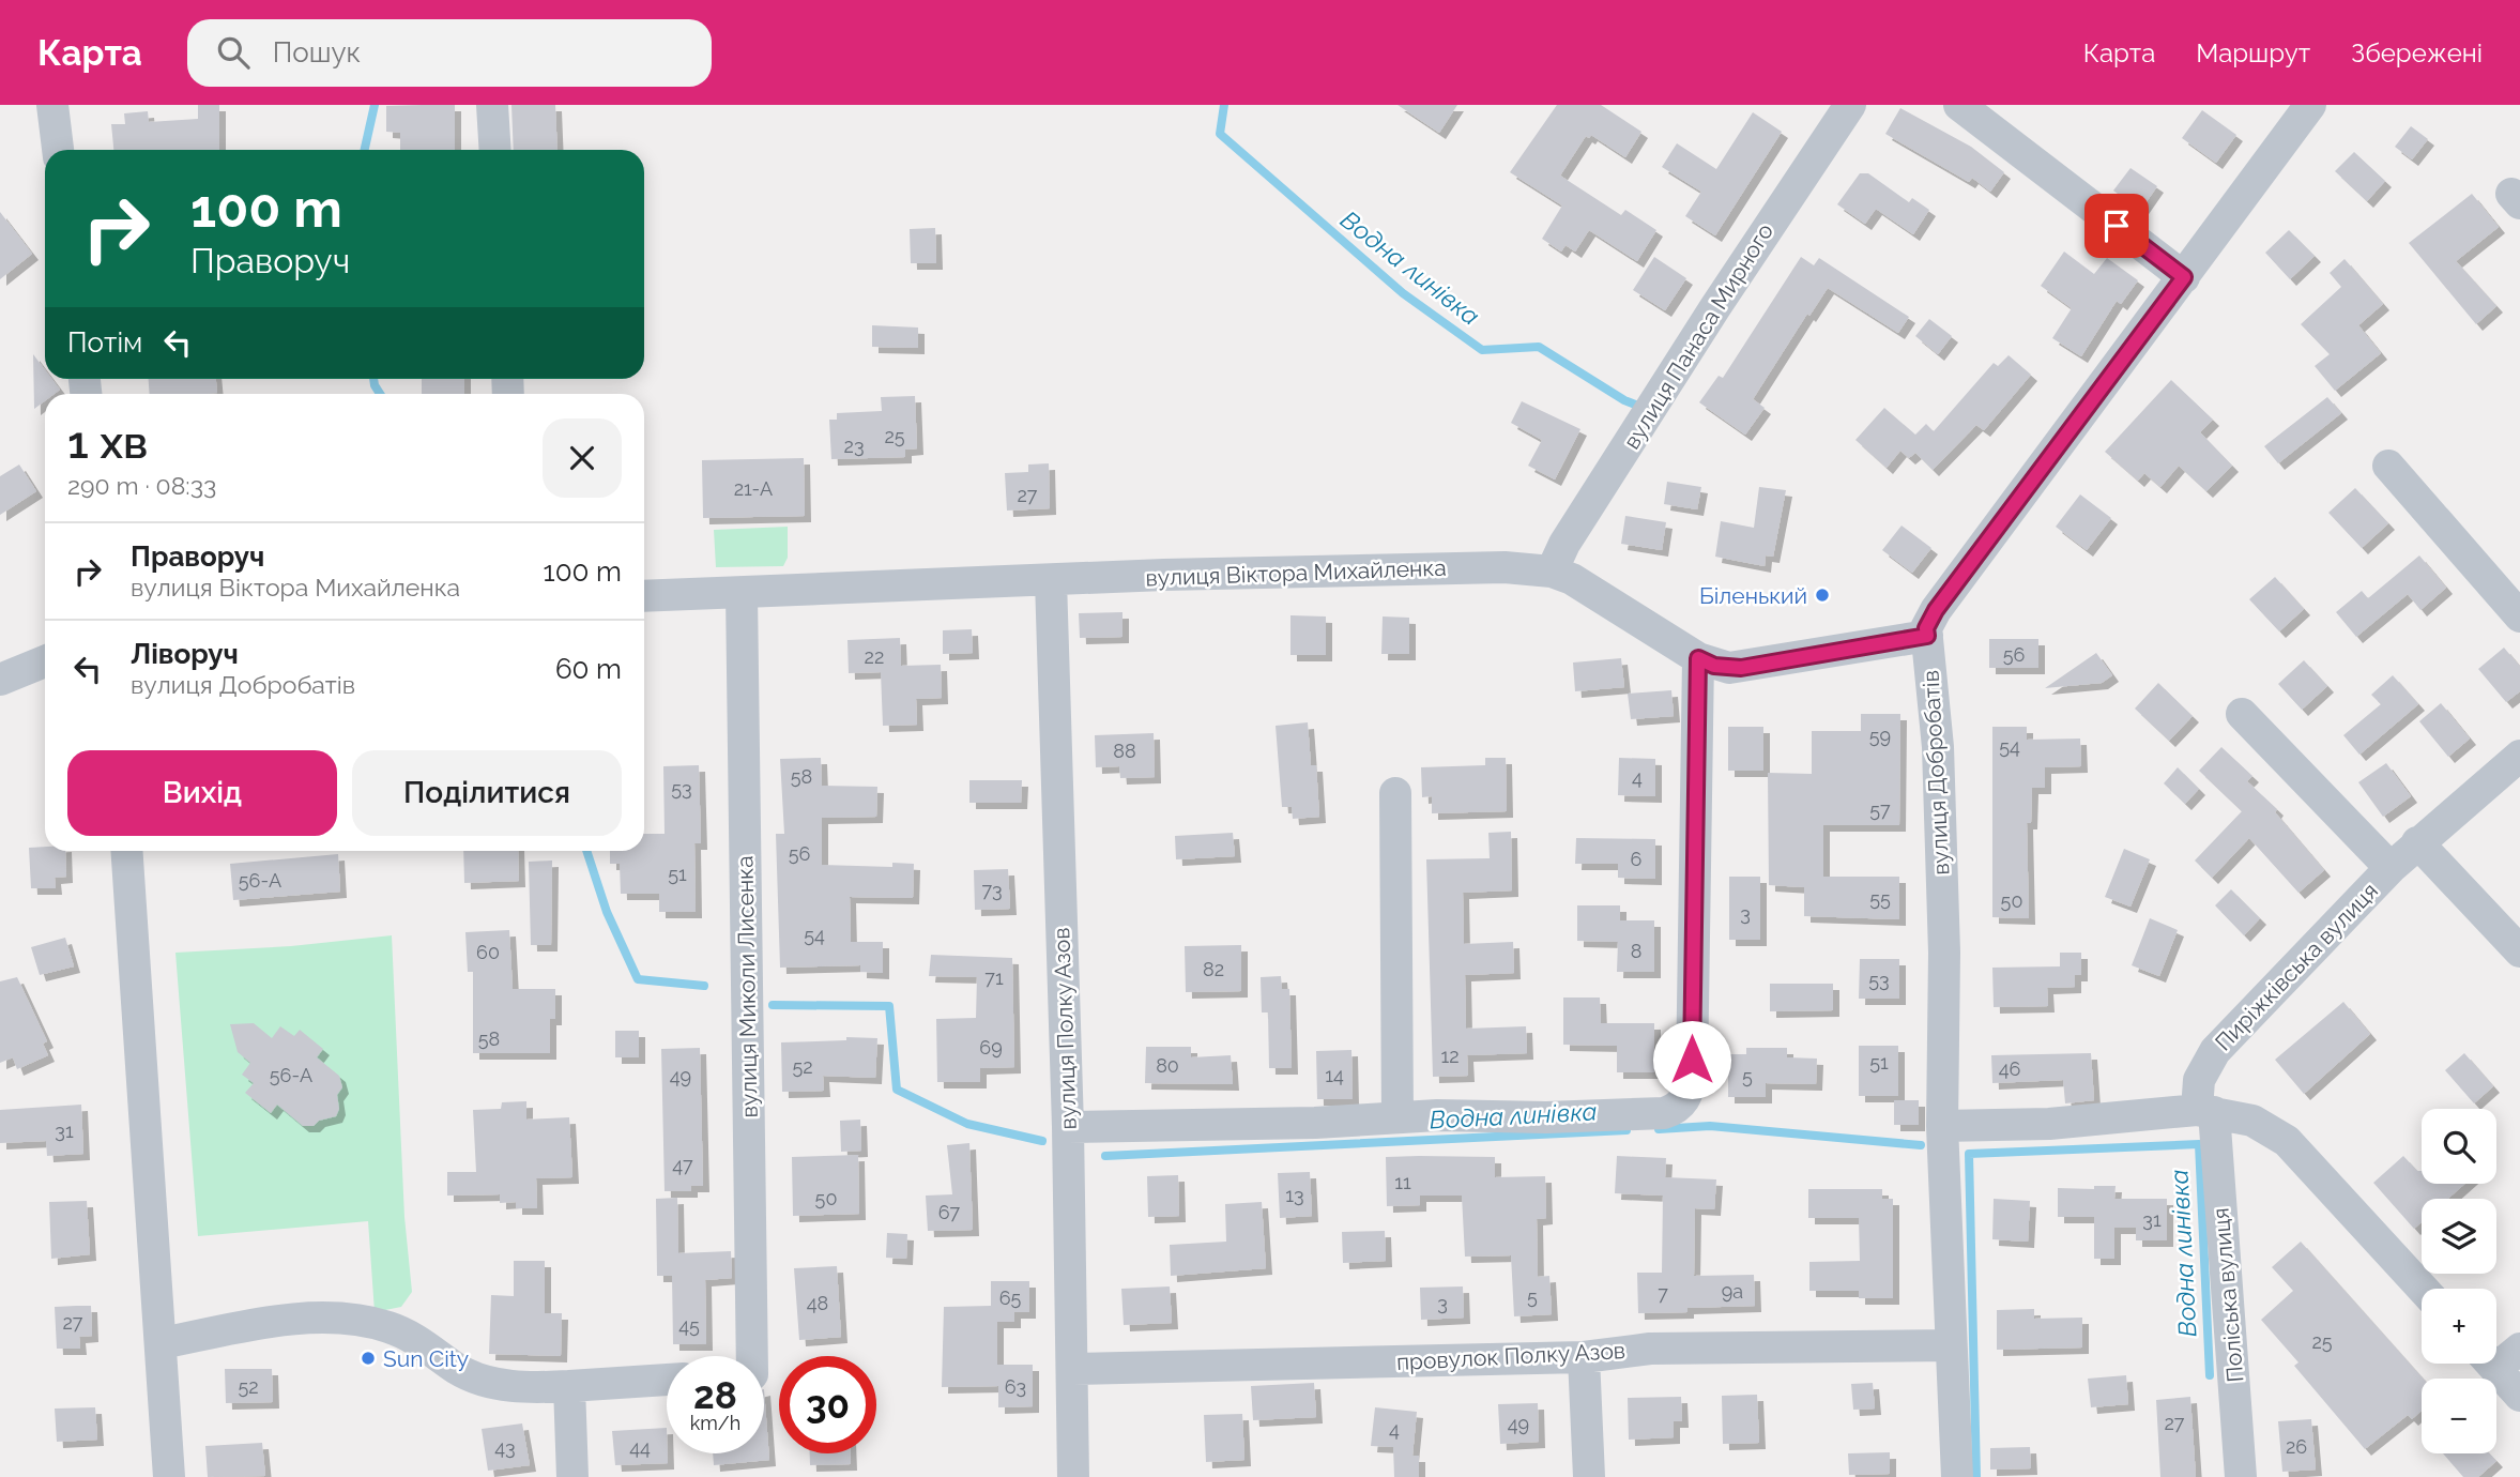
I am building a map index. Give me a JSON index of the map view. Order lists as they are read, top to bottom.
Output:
{
  "streets": {
    "street": [
      "вулиця Панаса Мирного",
      "вулиця Віктора Михайленка",
      "вулиця Добробатів",
      "Пиріжківська вулиця",
      "вулиця Миколи Лисенка",
      "вулиця Полку Азов",
      "Поліська вулиця",
      "провулок Полку Азов"
    ]
  },
  "crossings": [
    ["вулиця Панаса Мирного", "вулиця Віктора Михайленка"],
    ["вулиця Віктора Михайленка", "вулиця Добробатів"],
    ["вулиця Віктора Михайленка", "вулиця Миколи Лисенка"],
    ["вулиця Віктора Михайленка", "вулиця Полку Азов"],
    ["вулиця Добробатів", "провулок Полку Азов"],
    ["Пиріжківська вулиця", "Поліська вулиця"],
    ["вулиця Полку Азов", "провулок Полку Азов"]
  ],
  "water": ["Водна линівка"],
  "places": ["Біленький", "Sun City"],
  "house_numbers": [
    "25",
    "23",
    "21-А",
    "27",
    "56",
    "22",
    "59",
    "54",
    "88",
    "58",
    "4",
    "53",
    "57",
    "56",
    "6",
    "51",
    "56-А",
    "73",
    "55",
    "50",
    "3",
    "54",
    "8",
    "60",
    "82",
    "71",
    "53",
    "58",
    "69",
    "12",
    "51",
    "80",
    "52",
    "46",
    "56-А",
    "14",
    "49",
    "5",
    "31",
    "47",
    "11",
    "13",
    "50",
    "67",
    "31",
    "9а",
    "7",
    "5",
    "65",
    "48",
    "3",
    "27",
    "45",
    "25",
    "52",
    "63",
    "27",
    "49",
    "4",
    "26",
    "43",
    "44"
  ],
  "page": {
    "header": "Карта",
    "search": "Пошук",
    "nav": ["Карта", "Маршрут", "Збережені"],
    "turn": ["100 m", "Праворуч"],
    "then": "Потім",
    "heading": ["1 хв", "290 m · 08:33"],
    "list": [
      {
        "name": "Праворуч",
        "note": "вулиця Віктора Михайленка",
        "value": "100 m"
      },
      {
        "name": "Ліворуч",
        "note": "вулиця Добробатів",
        "value": "60 m"
      }
    ],
    "buttons": ["Вихід", "Поділитися"],
    "map_buttons": ["+", "−"],
    "speed": "28 km/h",
    "limit": "30"
  }
}
